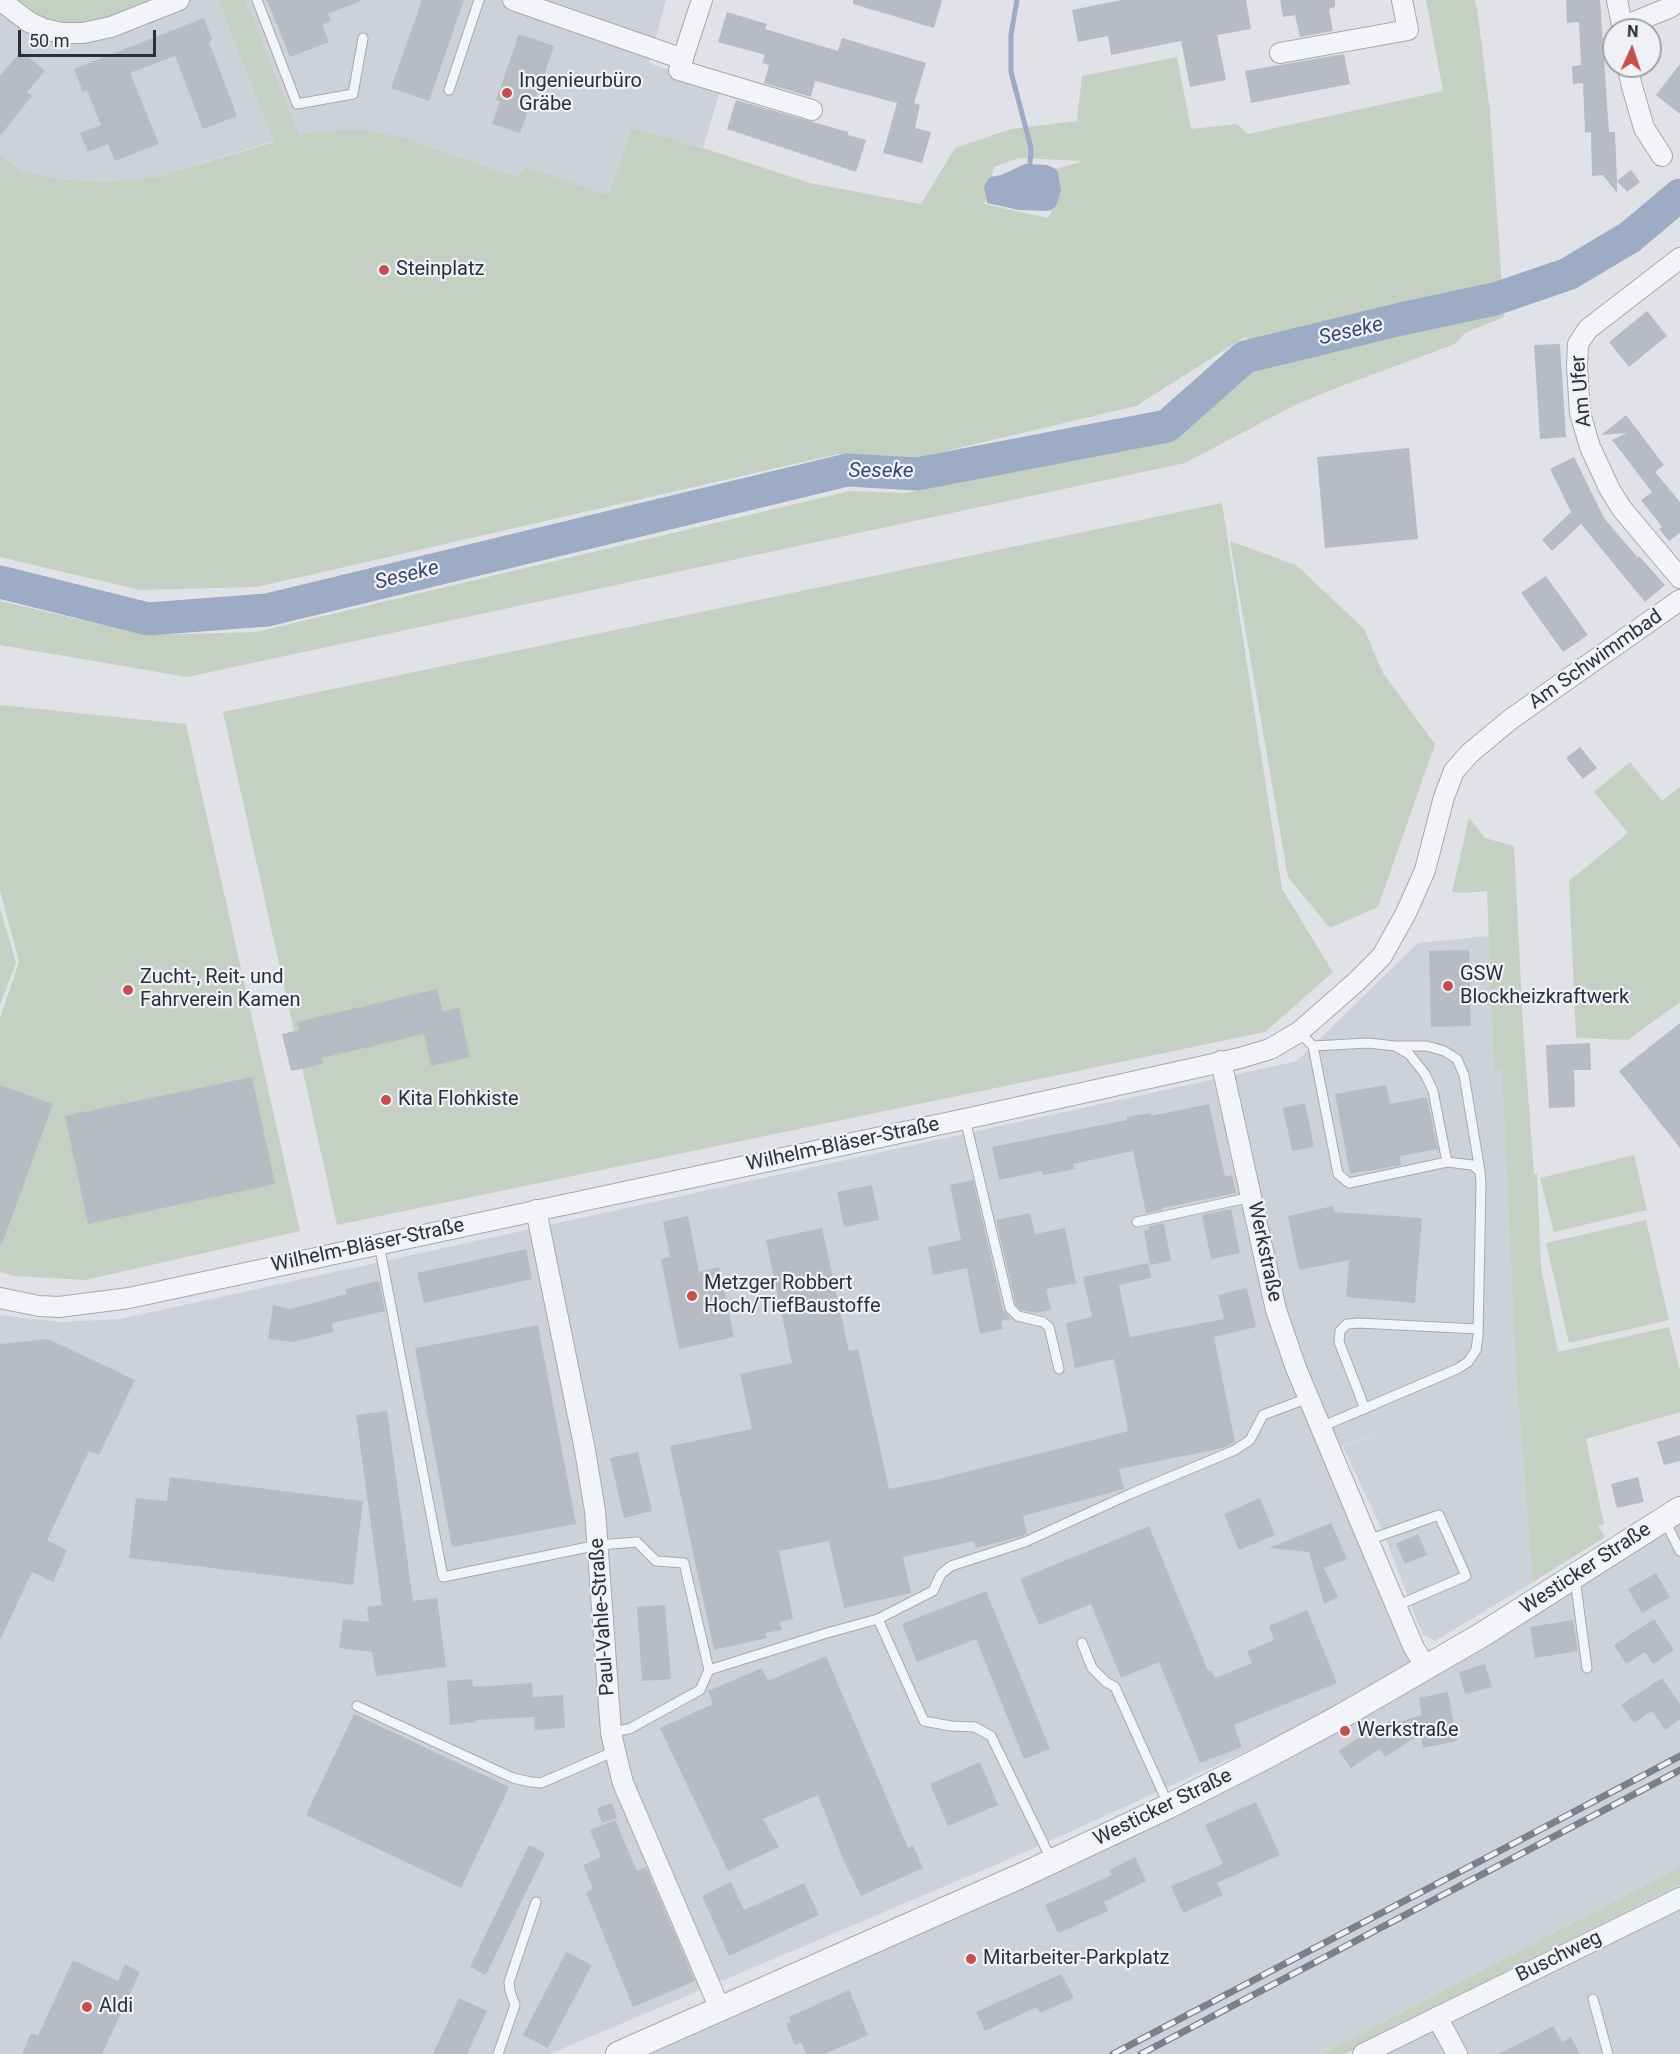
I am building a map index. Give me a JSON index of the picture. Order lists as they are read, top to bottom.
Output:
{
  "streets": {
    "street": [
      "Am Ufer",
      "Am Schwimmbad",
      "Wilhelm-Bläser-Straße",
      "Werkstraße",
      "Westicker Straße",
      "Paul-Vahle-Straße",
      "Buschweg"
    ]
  },
  "crossings": [
    ["Am Schwimmbad", "Wilhelm-Bläser-Straße"],
    ["Wilhelm-Bläser-Straße", "Werkstraße"],
    ["Wilhelm-Bläser-Straße", "Paul-Vahle-Straße"],
    ["Werkstraße", "Westicker Straße"],
    ["Westicker Straße", "Paul-Vahle-Straße"]
  ],
  "water": ["Seseke"],
  "places": [
    "Ingenieurbüro Gräbe",
    "Steinplatz",
    "GSW Blockheizkraftwerk",
    "Zucht-, Reit- und Fahrverein Kamen",
    "Kita Flohkiste",
    "Metzger Robbert Hoch/TiefBaustoffe",
    "Werkstraße",
    "Mitarbeiter-Parkplatz",
    "Aldi"
  ],
  "scale_bar": "50 m",
  "north": "top"
}
